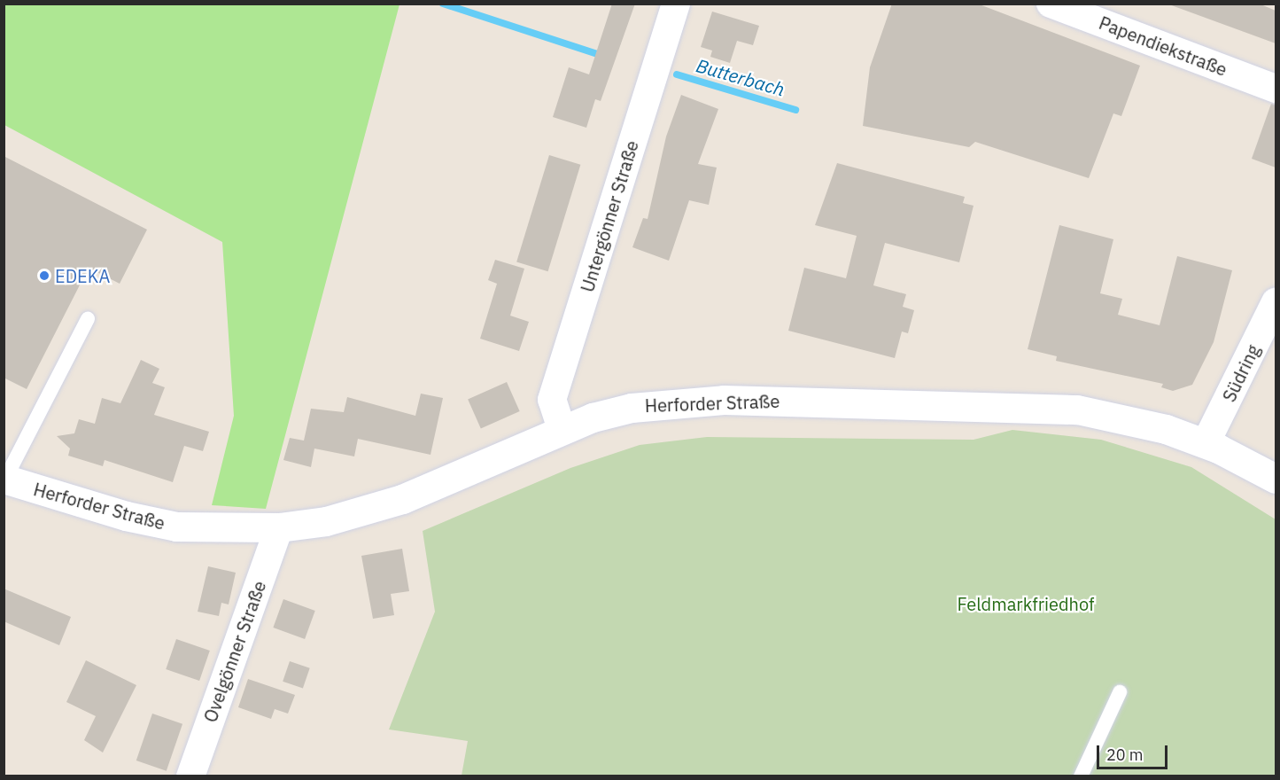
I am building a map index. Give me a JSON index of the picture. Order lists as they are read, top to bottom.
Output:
{
  "streets": {
    "main road": ["Herforder Straße"],
    "street": [
      "Papendiekstraße",
      "Untergönner Straße",
      "Südring",
      "Ovelgönner Straße"
    ]
  },
  "crossings": [
    ["Untergönner Straße", "Herforder Straße"],
    ["Südring", "Herforder Straße"],
    ["Herforder Straße", "Ovelgönner Straße"]
  ],
  "water": ["Butterbach"],
  "parks": ["Feldmarkfriedhof"],
  "places": ["EDEKA"],
  "scale_bar": "20 m"
}
